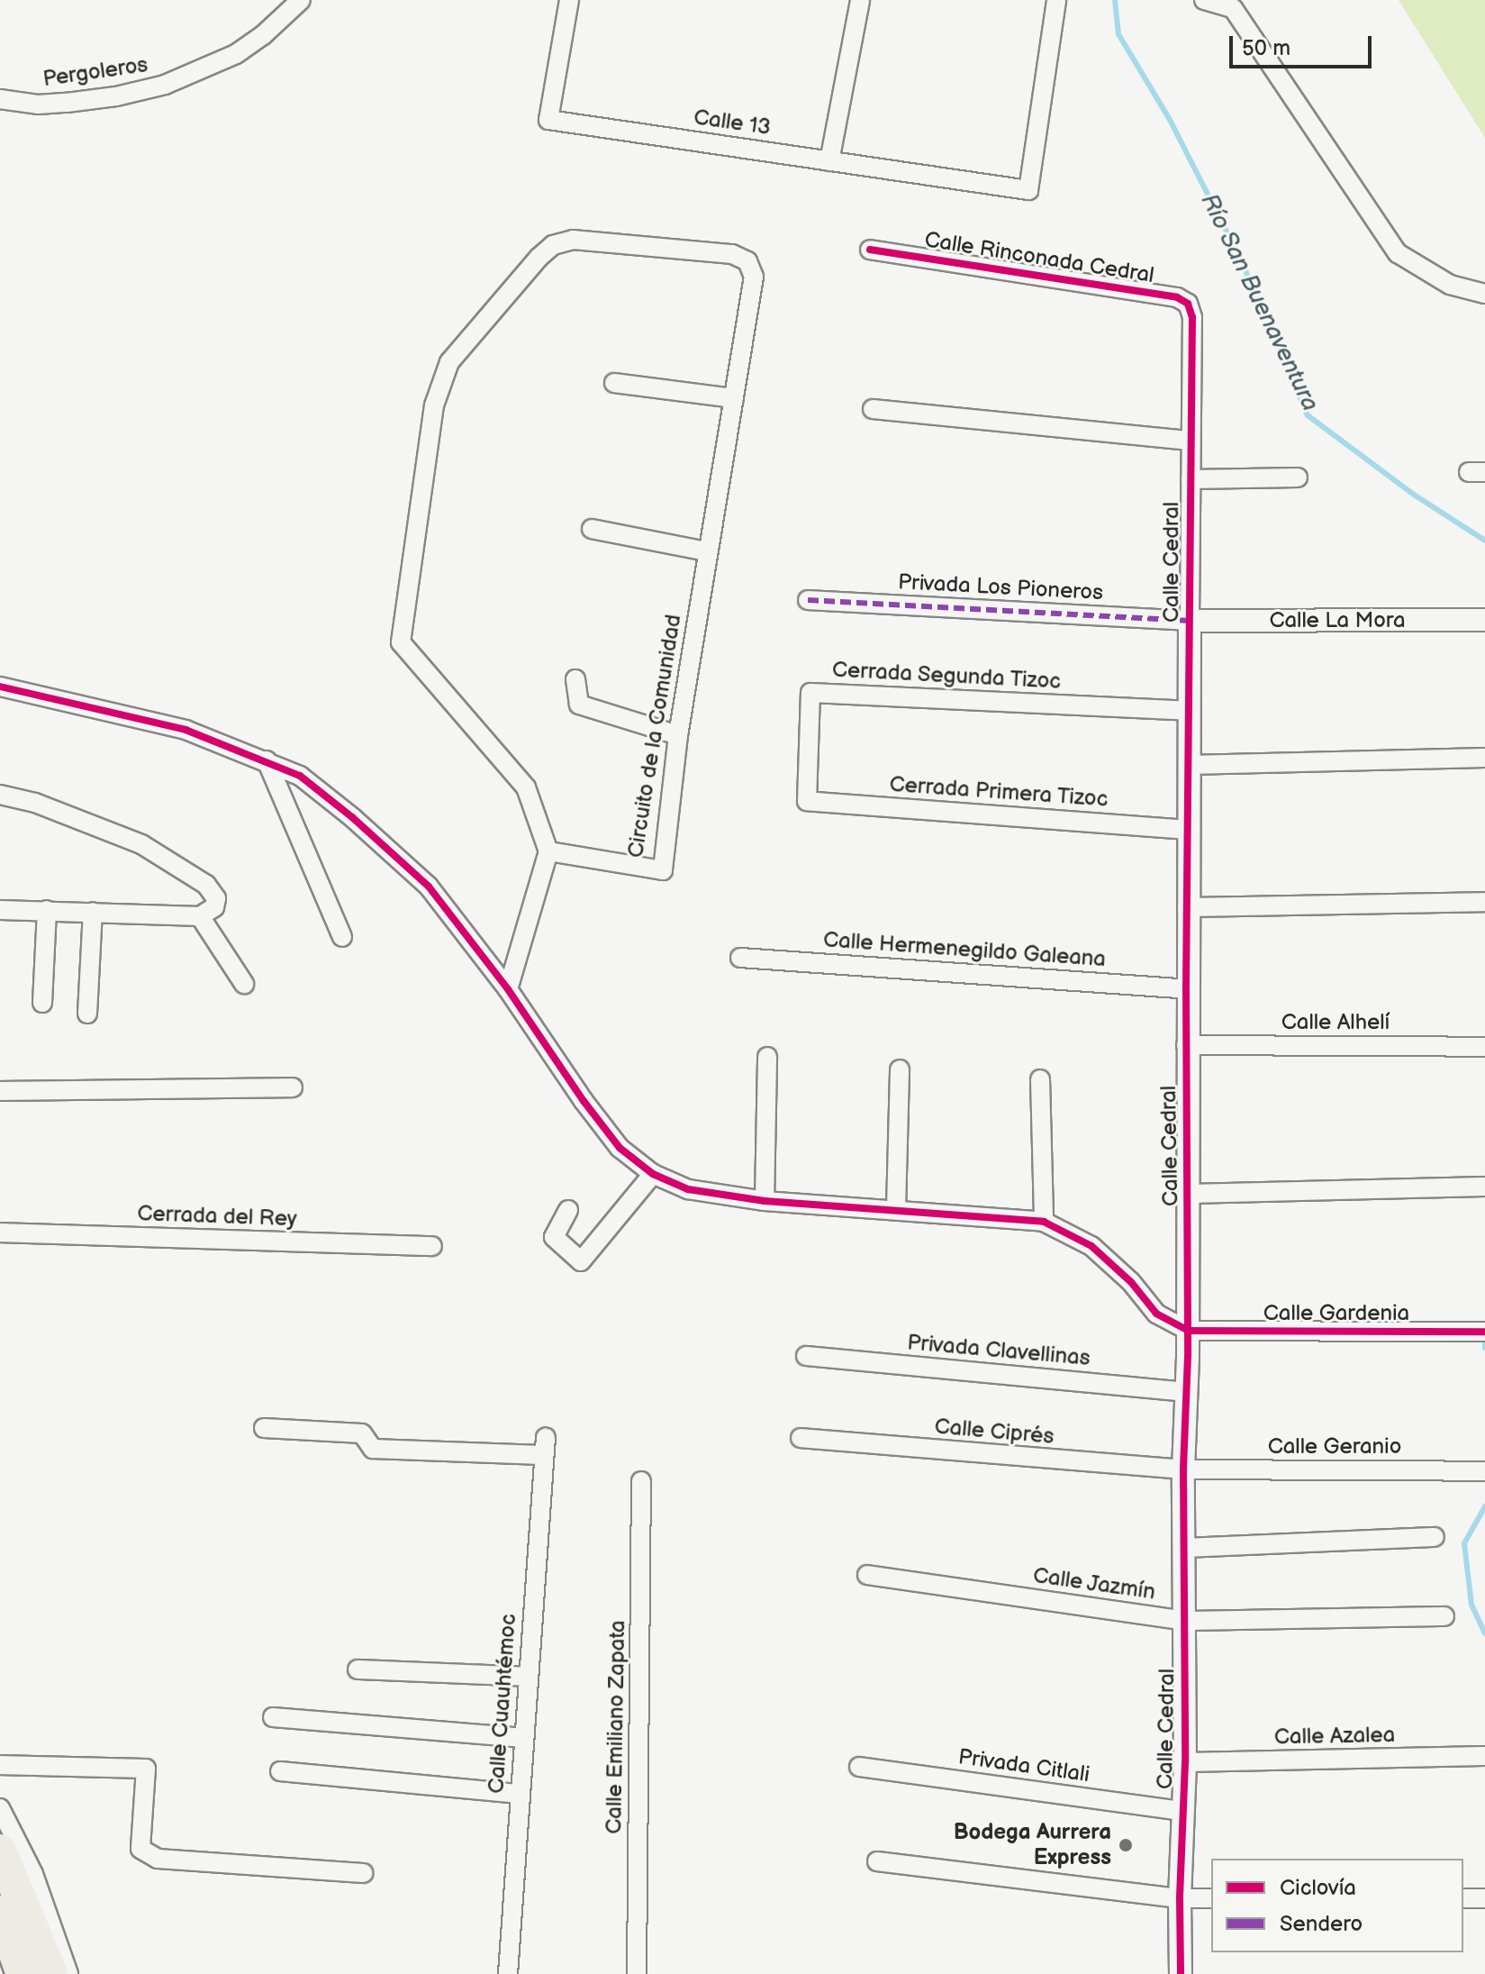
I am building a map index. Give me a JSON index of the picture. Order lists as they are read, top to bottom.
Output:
{
  "streets": {
    "street": [
      "Pergoleros",
      "Calle 13",
      "Calle Rinconada Cedral",
      "Calle Cedral",
      "Privada Los Pioneros",
      "Calle La Mora",
      "Cerrada Segunda Tizoc",
      "Circuito de la Comunidad",
      "Cerrada Primera Tizoc",
      "Calle Hermenegildo Galeana",
      "Calle Alhelí",
      "Cerrada del Rey",
      "Calle Gardenia",
      "Privada Clavellinas",
      "Calle Ciprés",
      "Calle Geranio",
      "Calle Jazmín",
      "Calle Cuauhtémoc",
      "Calle Emiliano Zapata",
      "Calle Azalea",
      "Privada Citlali"
    ]
  },
  "crossings": [
    ["Calle Rinconada Cedral", "Calle Cedral"],
    ["Calle Cedral", "Privada Los Pioneros"],
    ["Calle Cedral", "Calle La Mora"],
    ["Calle Cedral", "Cerrada Segunda Tizoc"],
    ["Calle Cedral", "Cerrada Primera Tizoc"],
    ["Calle Cedral", "Calle Hermenegildo Galeana"],
    ["Calle Cedral", "Calle Alhelí"],
    ["Calle Cedral", "Calle Gardenia"],
    ["Calle Cedral", "Privada Clavellinas"],
    ["Calle Cedral", "Calle Ciprés"],
    ["Calle Cedral", "Calle Geranio"],
    ["Calle Cedral", "Calle Jazmín"],
    ["Calle Cedral", "Calle Azalea"],
    ["Calle Cedral", "Privada Citlali"],
    ["Privada Los Pioneros", "Calle La Mora"],
    ["Cerrada Segunda Tizoc", "Cerrada Primera Tizoc"],
    ["Calle Ciprés", "Calle Geranio"]
  ],
  "water": ["Río San Buenaventura"],
  "places": ["Bodega Aurrera Express"],
  "legend": ["Ciclovía", "Sendero"],
  "scale_bar": "50 m"
}
